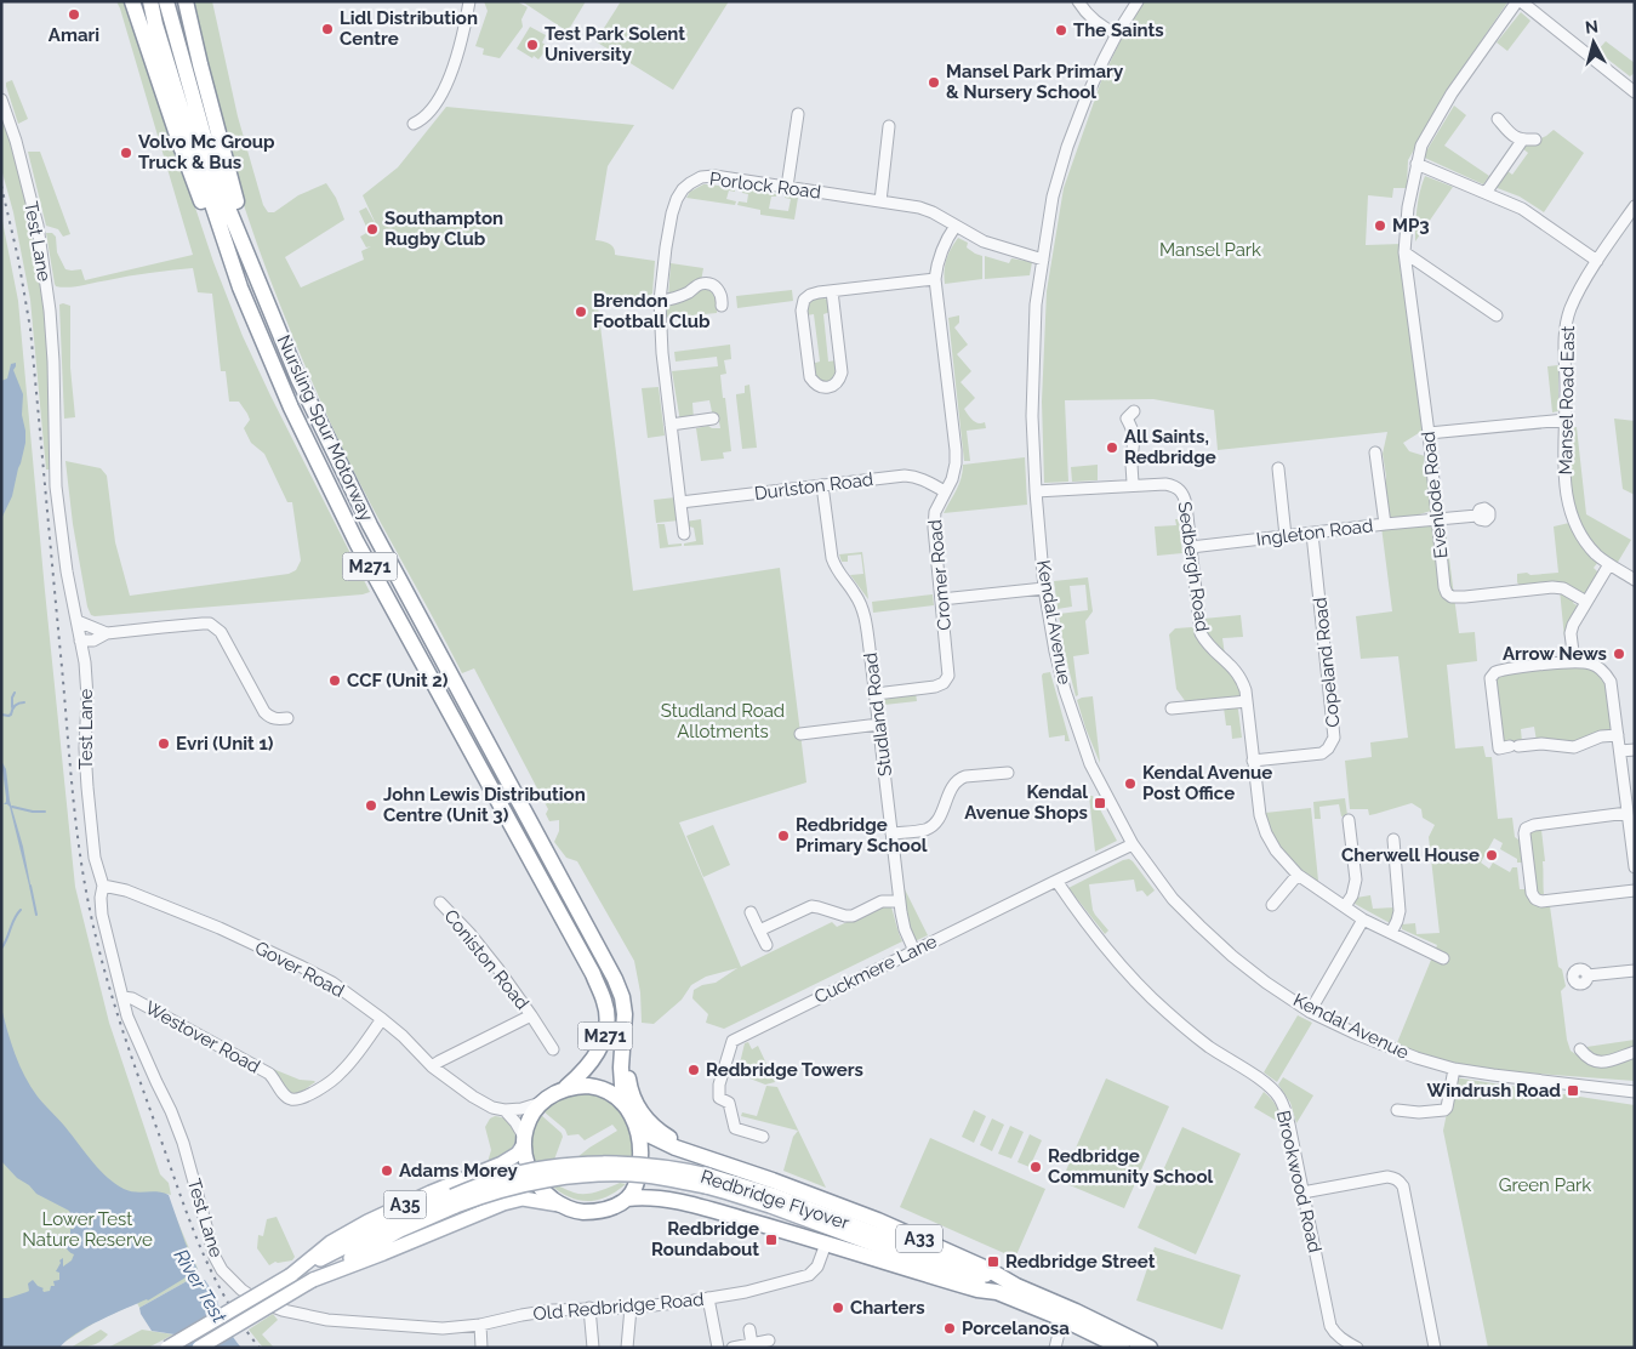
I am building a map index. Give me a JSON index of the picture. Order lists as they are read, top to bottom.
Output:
{
  "streets": {
    "highway": ["Nursling Spur Motorway", "M271", "A33"],
    "main road": ["Redbridge Flyover", "A35"],
    "street": [
      "Porlock Road",
      "Test Lane",
      "Mansel Road East",
      "Durlston Road",
      "Evenlode Road",
      "Ingleton Road",
      "Sedbergh Road",
      "Cromer Road",
      "Kendal Avenue",
      "Copeland Road",
      "Studland Road",
      "Coniston Road",
      "Gover Road",
      "Cuckmere Lane",
      "Westover Road",
      "Brookwood Road",
      "Old Redbridge Road"
    ]
  },
  "crossings": [
    ["Porlock Road", "Durlston Road"],
    ["Porlock Road", "Cromer Road"],
    ["Porlock Road", "Kendal Avenue"],
    ["Test Lane", "Gover Road"],
    ["Test Lane", "Westover Road"],
    ["Test Lane", "Old Redbridge Road"],
    ["Nursling Spur Motorway", "M271"],
    ["Nursling Spur Motorway", "A35"],
    ["Nursling Spur Motorway", "A33"],
    ["Durlston Road", "Cromer Road"],
    ["Durlston Road", "Studland Road"],
    ["Evenlode Road", "Ingleton Road"],
    ["Ingleton Road", "Sedbergh Road"],
    ["Ingleton Road", "Copeland Road"],
    ["M271", "A33"],
    ["Sedbergh Road", "Kendal Avenue"],
    ["Sedbergh Road", "Copeland Road"],
    ["Cromer Road", "Studland Road"],
    ["Kendal Avenue", "Cuckmere Lane"],
    ["Studland Road", "Cuckmere Lane"],
    ["Coniston Road", "Gover Road"],
    ["Gover Road", "Westover Road"],
    ["Cuckmere Lane", "Brookwood Road"],
    ["Redbridge Flyover", "A35"],
    ["Redbridge Flyover", "A33"],
    ["A35", "A33"],
    ["A33", "Old Redbridge Road"]
  ],
  "water": ["River Test"],
  "parks": [
    "Mansel Park",
    "Studland Road Allotments",
    "Green Park",
    "Lower Test Nature Reserve"
  ],
  "places": {
    "other": [
      "Amari",
      "Lidl Distribution Centre",
      "The Saints",
      "Test Park Solent University",
      "Mansel Park Primary & Nursery School",
      "Volvo Mc Group Truck & Bus",
      "MP3",
      "Southampton Rugby Club",
      "Brendon Football Club",
      "All Saints, Redbridge",
      "Arrow News",
      "CCF (Unit 2)",
      "Evri (Unit 1)",
      "Kendal Avenue Post Office",
      "John Lewis Distribution Centre (Unit 3)",
      "Redbridge Primary School",
      "Cherwell House",
      "Redbridge Towers",
      "Redbridge Community School",
      "Adams Morey",
      "Charters",
      "Porcelanosa"
    ],
    "transit": [
      "Kendal Avenue Shops",
      "Windrush Road",
      "Redbridge Roundabout",
      "Redbridge Street"
    ]
  },
  "north": "top"
}
